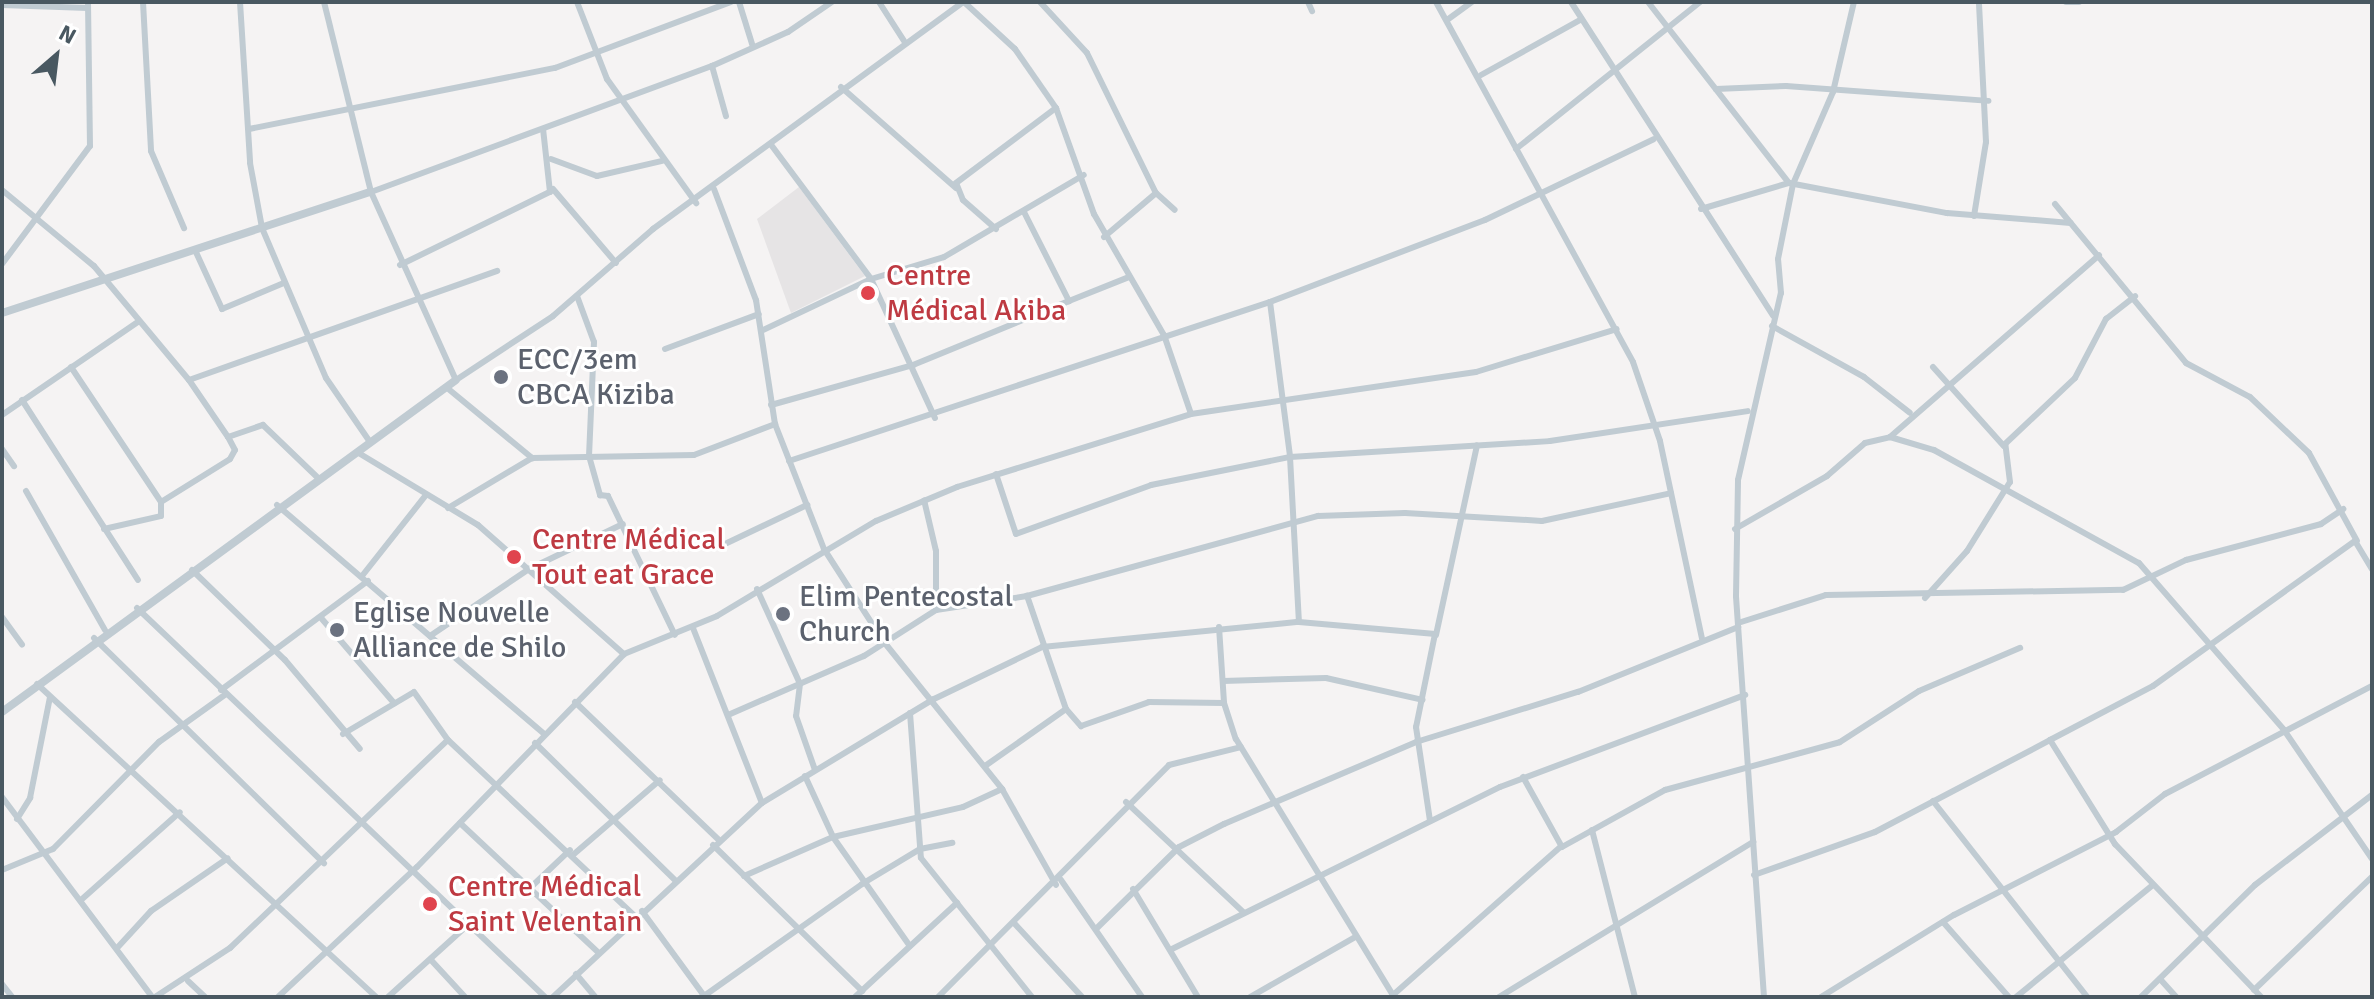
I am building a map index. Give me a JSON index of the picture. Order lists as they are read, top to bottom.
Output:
{
  "places": [
    "Centre Médical Akiba",
    "ECC/3em CBCA Kiziba",
    "Centre Médical Tout eat Grace",
    "Elim Pentecostal Church",
    "Eglise Nouvelle Alliance de Shilo",
    "Centre Médical Saint Velentain"
  ],
  "north": "top right"
}
